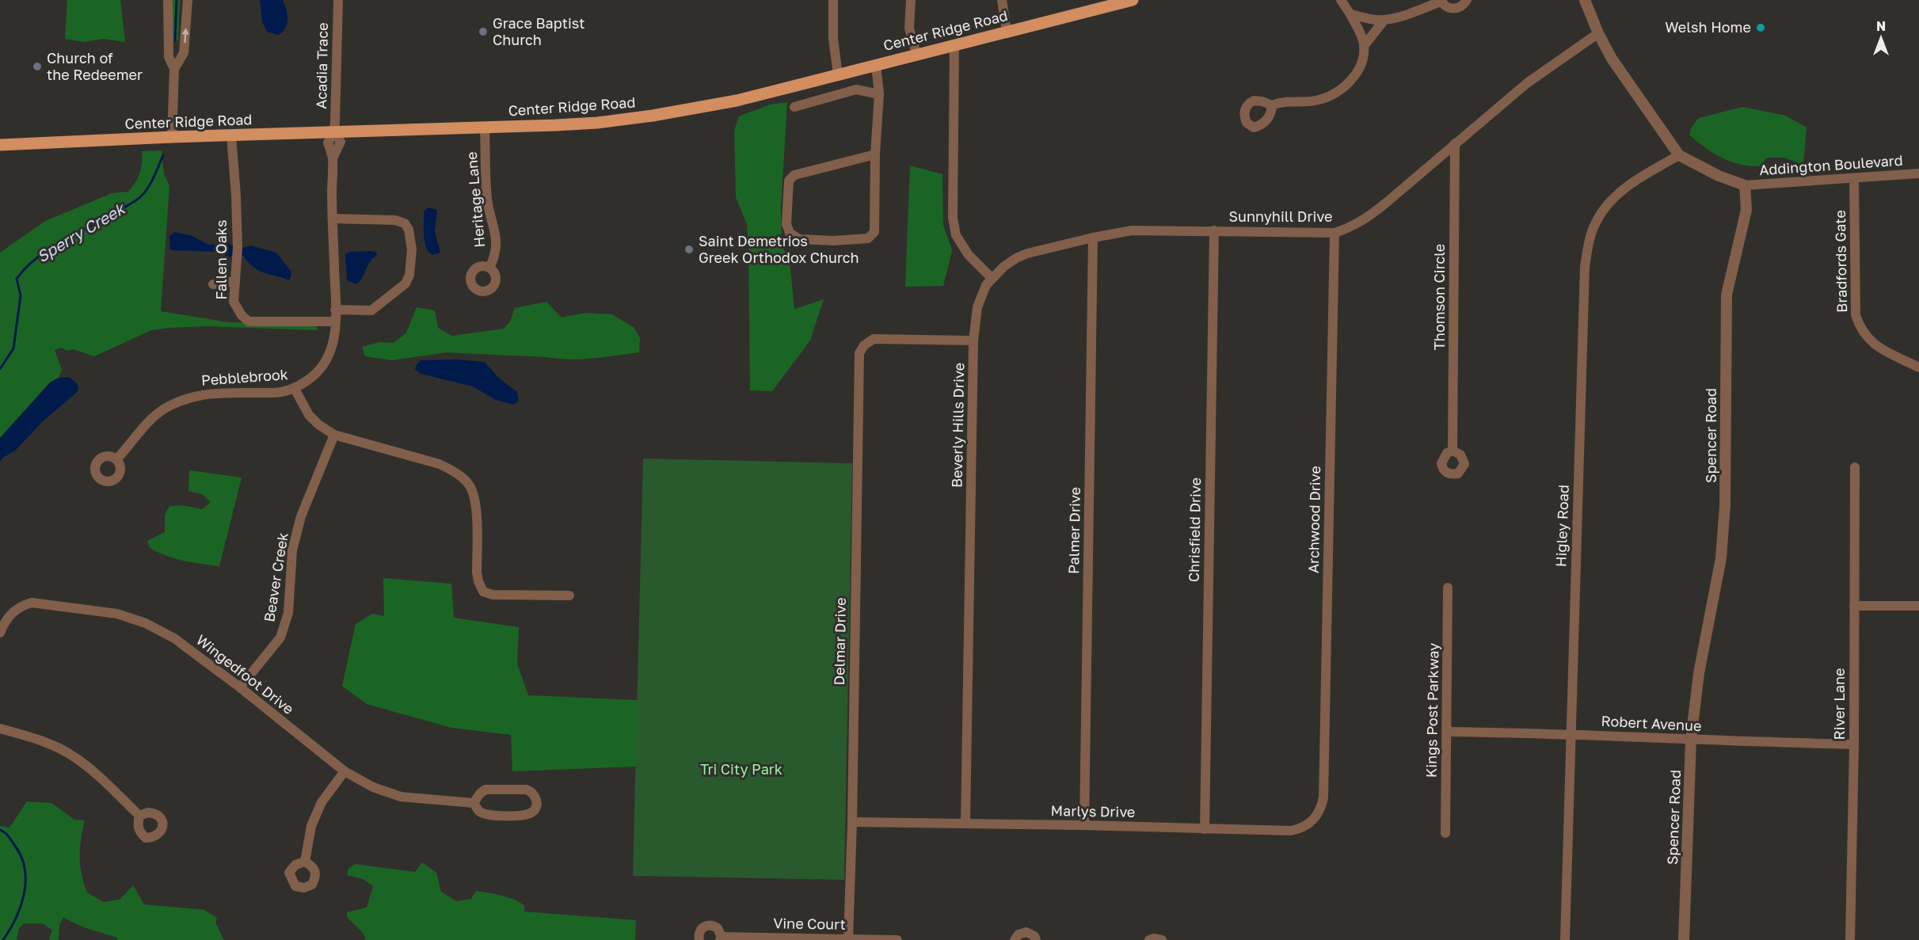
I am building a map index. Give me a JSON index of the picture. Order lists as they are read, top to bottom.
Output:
{
  "streets": {
    "main road": ["Center Ridge Road"],
    "street": [
      "Acadia Trace",
      "Addington Boulevard",
      "Heritage Lane",
      "Sunnyhill Drive",
      "Fallen Oaks",
      "Bradfords Gate",
      "Thomson Circle",
      "Pebblebrook",
      "Beverly Hills Drive",
      "Spencer Road",
      "Archwood Drive",
      "Higley Road",
      "Chrisfield Drive",
      "Palmer Drive",
      "Beaver Creek",
      "Delmar Drive",
      "Wingedfoot Drive",
      "River Lane",
      "Kings Post Parkway",
      "Robert Avenue",
      "Marlys Drive",
      "Vine Court"
    ]
  },
  "crossings": [
    ["Center Ridge Road", "Acadia Trace"],
    ["Center Ridge Road", "Heritage Lane"],
    ["Center Ridge Road", "Fallen Oaks"],
    ["Center Ridge Road", "Pebblebrook"],
    ["Acadia Trace", "Pebblebrook"],
    ["Addington Boulevard", "Bradfords Gate"],
    ["Addington Boulevard", "Spencer Road"],
    ["Sunnyhill Drive", "Thomson Circle"],
    ["Sunnyhill Drive", "Beverly Hills Drive"],
    ["Sunnyhill Drive", "Archwood Drive"],
    ["Sunnyhill Drive", "Chrisfield Drive"],
    ["Sunnyhill Drive", "Palmer Drive"],
    ["Fallen Oaks", "Pebblebrook"],
    ["Beverly Hills Drive", "Delmar Drive"],
    ["Beverly Hills Drive", "Marlys Drive"],
    ["Spencer Road", "Robert Avenue"],
    ["Archwood Drive", "Marlys Drive"],
    ["Higley Road", "Robert Avenue"],
    ["Chrisfield Drive", "Marlys Drive"],
    ["Palmer Drive", "Marlys Drive"],
    ["Beaver Creek", "Wingedfoot Drive"],
    ["Delmar Drive", "Marlys Drive"],
    ["Delmar Drive", "Vine Court"],
    ["River Lane", "Robert Avenue"],
    ["Kings Post Parkway", "Robert Avenue"]
  ],
  "water": ["Sperry Creek"],
  "parks": ["Tri City Park"],
  "places": [
    "Welsh Home",
    "Grace Baptist Church",
    "Church of the Redeemer",
    "Saint Demetrios Greek Orthodox Church"
  ],
  "north": "top"
}
